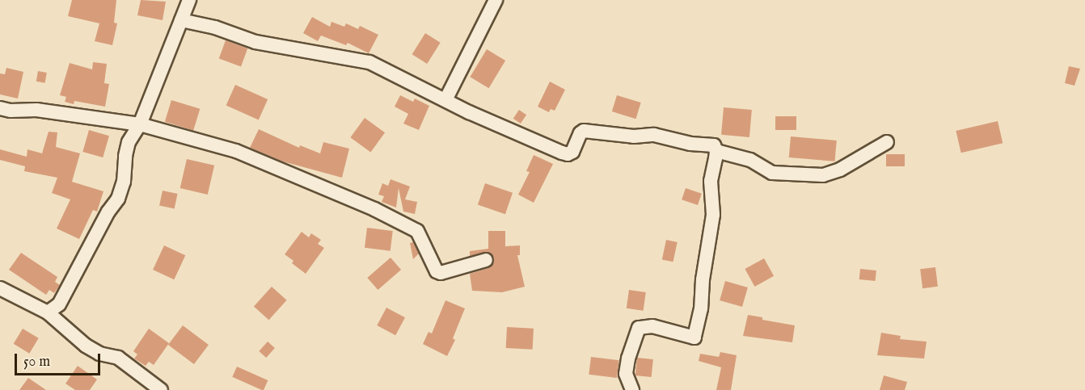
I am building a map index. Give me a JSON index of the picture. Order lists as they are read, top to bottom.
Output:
{
  "scale_bar": "50 m"
}
